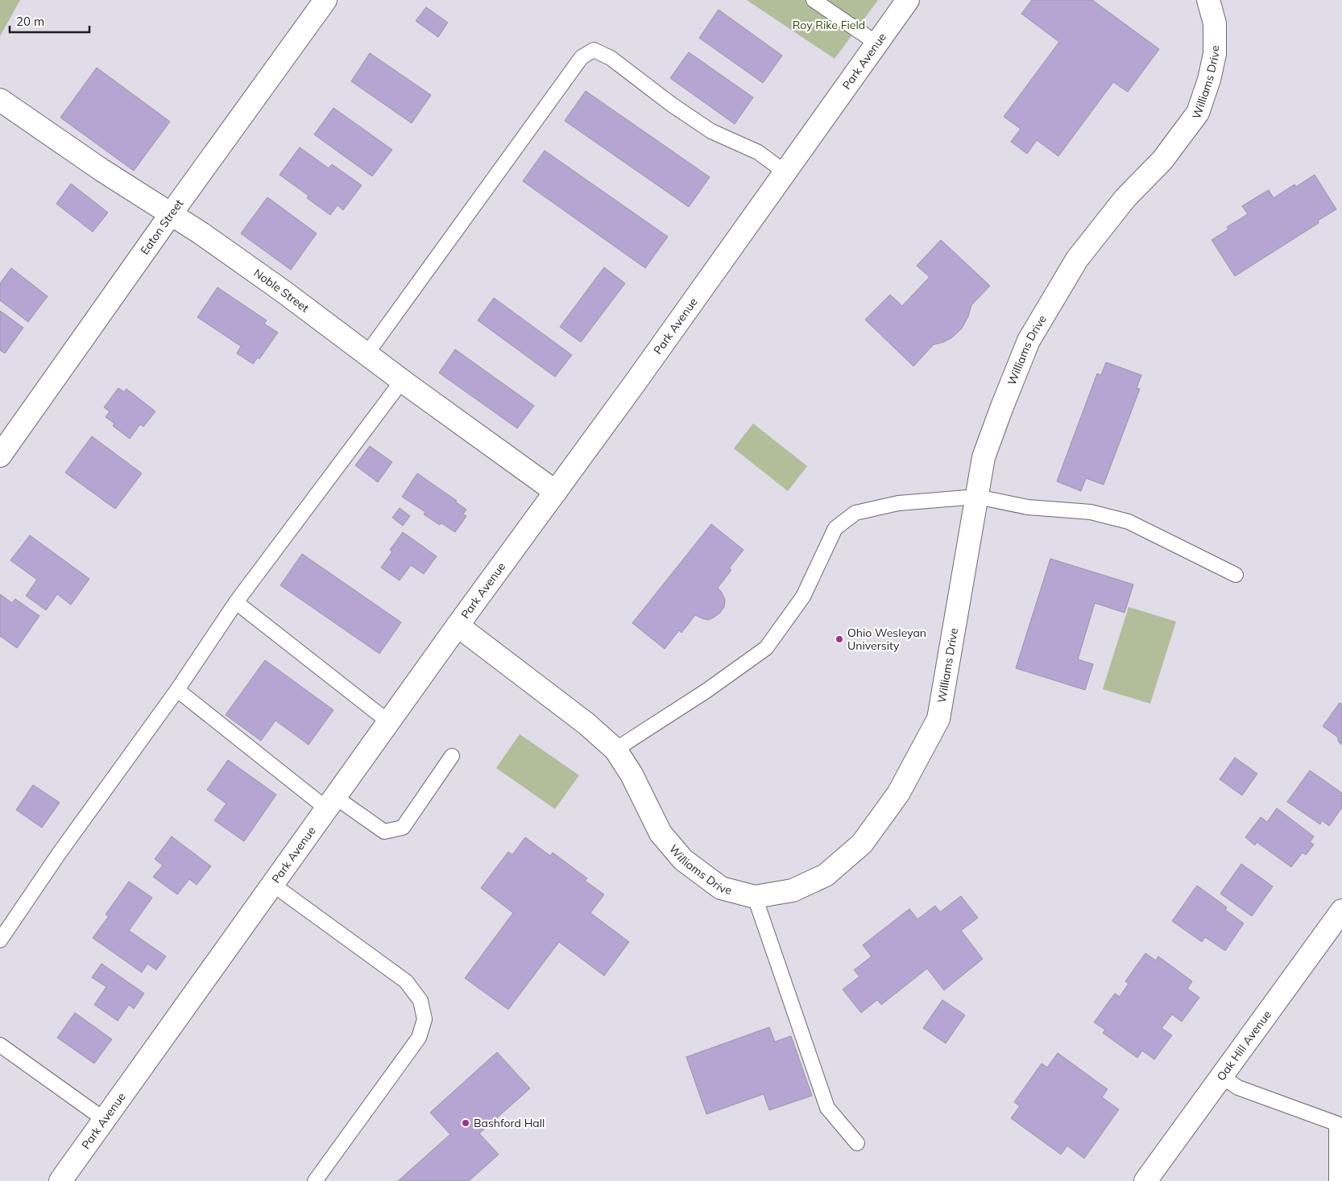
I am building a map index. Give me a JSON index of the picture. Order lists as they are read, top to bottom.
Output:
{
  "streets": {
    "street": [
      "Park Avenue",
      "Williams Drive",
      "Eaton Street",
      "Noble Street",
      "Oak Hill Avenue"
    ]
  },
  "crossings": [
    ["Park Avenue", "Williams Drive"],
    ["Park Avenue", "Noble Street"],
    ["Eaton Street", "Noble Street"]
  ],
  "parks": ["Roy Rike Field"],
  "places": ["Ohio Wesleyan University", "Bashford Hall"],
  "scale_bar": "20 m"
}
